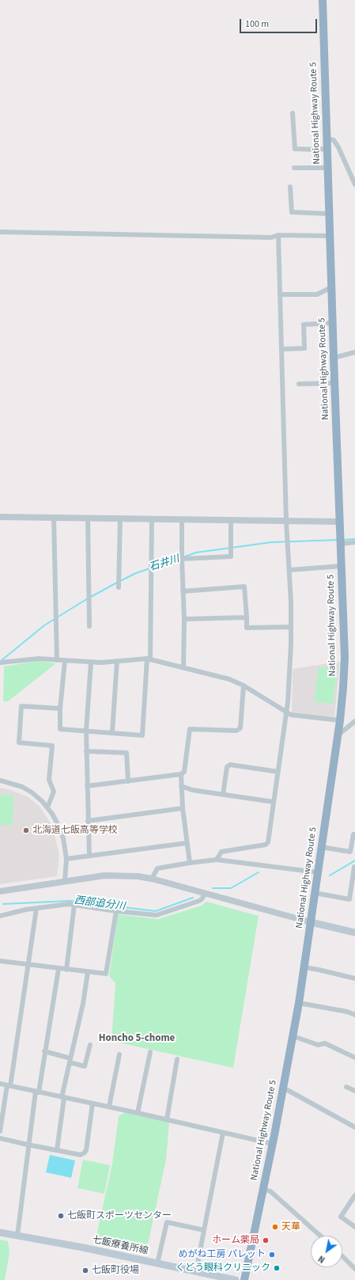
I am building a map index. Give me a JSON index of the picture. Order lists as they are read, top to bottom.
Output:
{
  "streets": {
    "highway": ["National Highway Route 5"],
    "main road": ["七飯療養所線"]
  },
  "districts": ["Honcho 5-chome"],
  "water": ["石井川", "西部追分川"],
  "places": [
    "北海道七飯高等学校",
    "七飯町スポーツセンター",
    "天華",
    "ホーム薬局",
    "めがね工房 パレット",
    "くどう眼科クリニック",
    "七飯町役場"
  ],
  "scale_bar": "100 m",
  "north": "bottom left"
}
